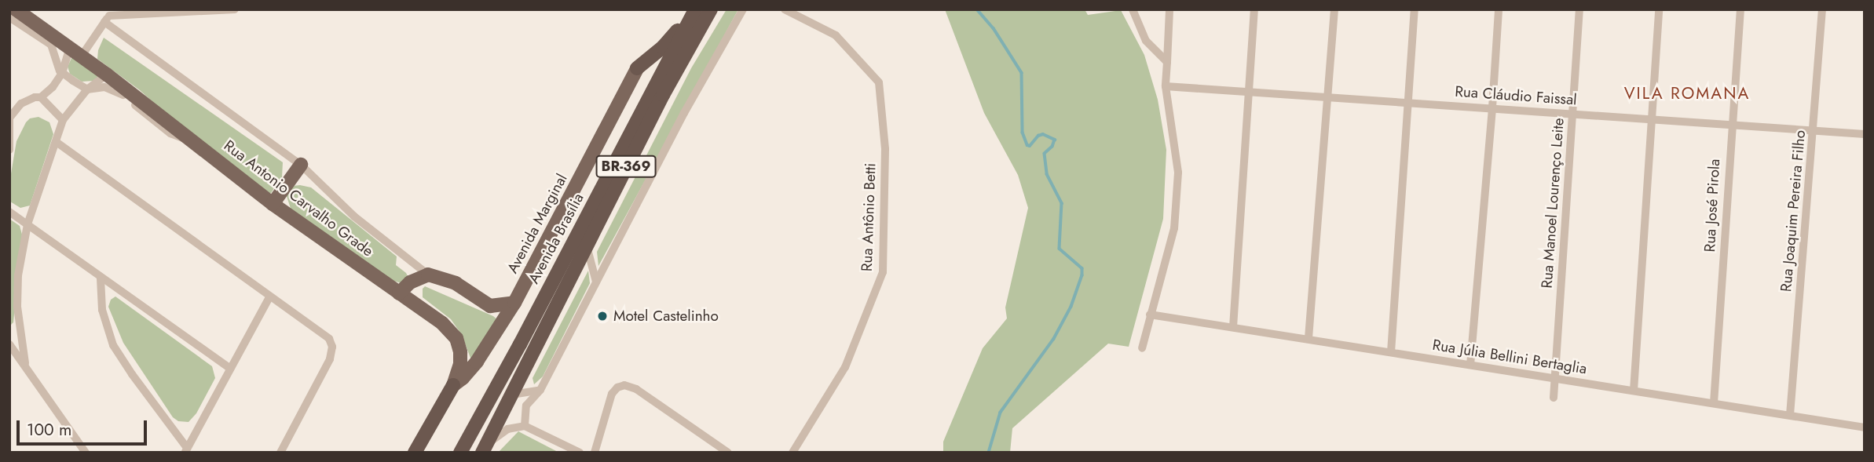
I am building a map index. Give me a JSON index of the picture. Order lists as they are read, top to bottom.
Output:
{
  "streets": {
    "highway": ["BR-369", "Avenida Brasília"],
    "main road": ["Rua Antonio Carvalho Grade", "Avenida Marginal"],
    "street": [
      "Rua Cláudio Faissal",
      "Rua Manoel Lourenço Leite",
      "Rua José Pirola",
      "Rua Joaquim Pereira Filho",
      "Rua Antônio Betti",
      "Rua Júlia Bellini Bertaglia"
    ]
  },
  "crossings": [
    ["Rua Cláudio Faissal", "Rua Manoel Lourenço Leite"],
    ["Rua Cláudio Faissal", "Rua José Pirola"],
    ["Rua Cláudio Faissal", "Rua Joaquim Pereira Filho"],
    ["Rua Antonio Carvalho Grade", "Avenida Marginal"],
    ["Rua Manoel Lourenço Leite", "Rua Júlia Bellini Bertaglia"],
    ["Rua José Pirola", "Rua Júlia Bellini Bertaglia"],
    ["Rua Joaquim Pereira Filho", "Rua Júlia Bellini Bertaglia"]
  ],
  "districts": ["VILA ROMANA"],
  "places": ["Motel Castelinho"],
  "scale_bar": "100 m"
}
